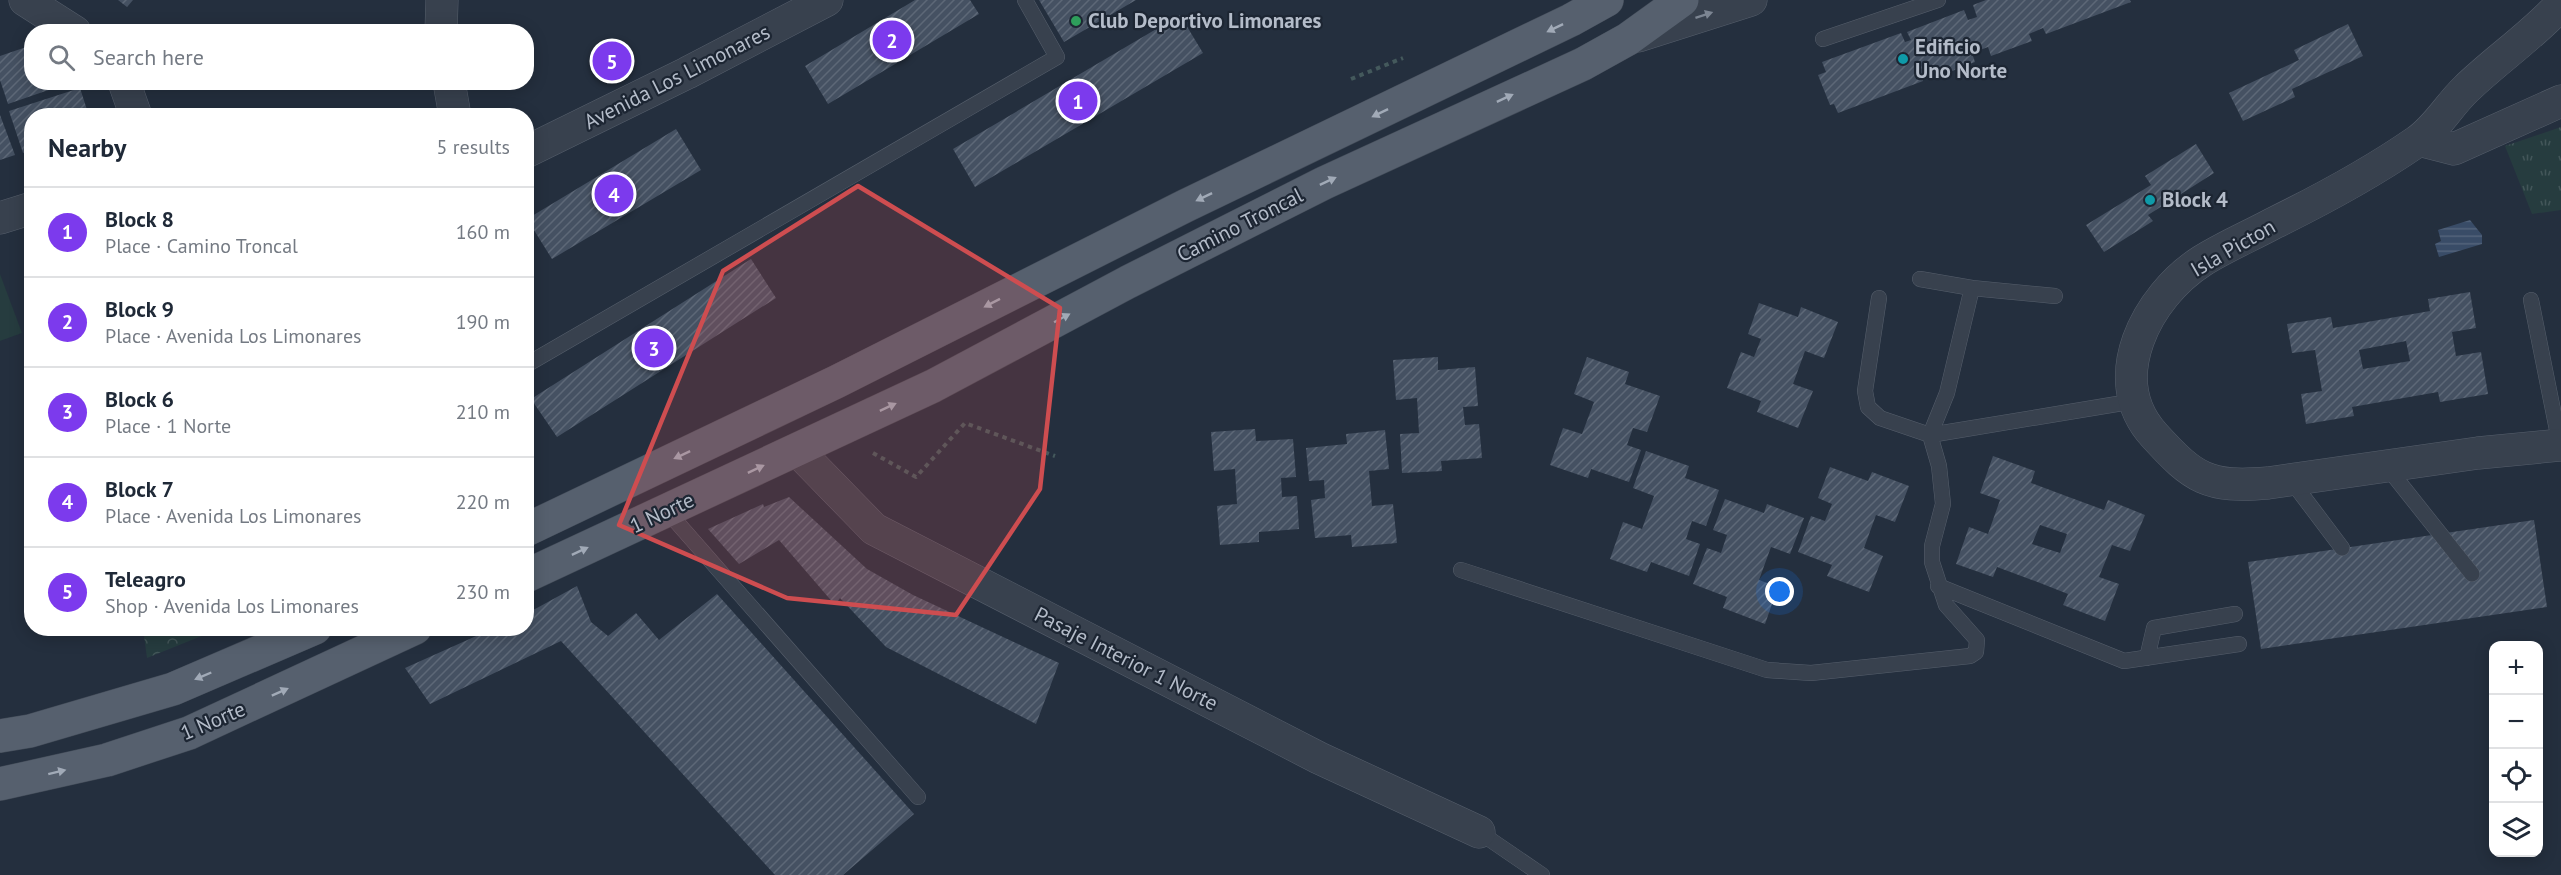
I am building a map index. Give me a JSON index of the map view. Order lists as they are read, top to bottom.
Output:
{
  "streets": {
    "main road": ["Camino Troncal", "1 Norte"],
    "street": ["Avenida Los Limonares", "Isla Picton", "Pasaje Interior 1 Norte"]
  },
  "crossings": [
    ["Camino Troncal", "1 Norte"],
    ["Camino Troncal", "Pasaje Interior 1 Norte"],
    ["1 Norte", "Pasaje Interior 1 Norte"]
  ],
  "places": ["Club Deportivo Limonares", "Edificio Uno Norte", "Block 4"],
  "page": {
    "pins": [
      "2",
      "5",
      "1",
      "4",
      "3"
    ],
    "search": "Search here",
    "heading": ["Nearby", "5 results"],
    "list": [
      {
        "mark": "1",
        "name": "Block 8",
        "note": "Place · Camino Troncal",
        "value": "160 m"
      },
      {
        "mark": "2",
        "name": "Block 9",
        "note": "Place · Avenida Los Limonares",
        "value": "190 m"
      },
      {
        "mark": "3",
        "name": "Block 6",
        "note": "Place · 1 Norte",
        "value": "210 m"
      },
      {
        "mark": "4",
        "name": "Block 7",
        "note": "Place · Avenida Los Limonares",
        "value": "220 m"
      },
      {
        "mark": "5",
        "name": "Teleagro",
        "note": "Shop · Avenida Los Limonares",
        "value": "230 m"
      }
    ],
    "map_buttons": ["+", "−"]
  }
}
